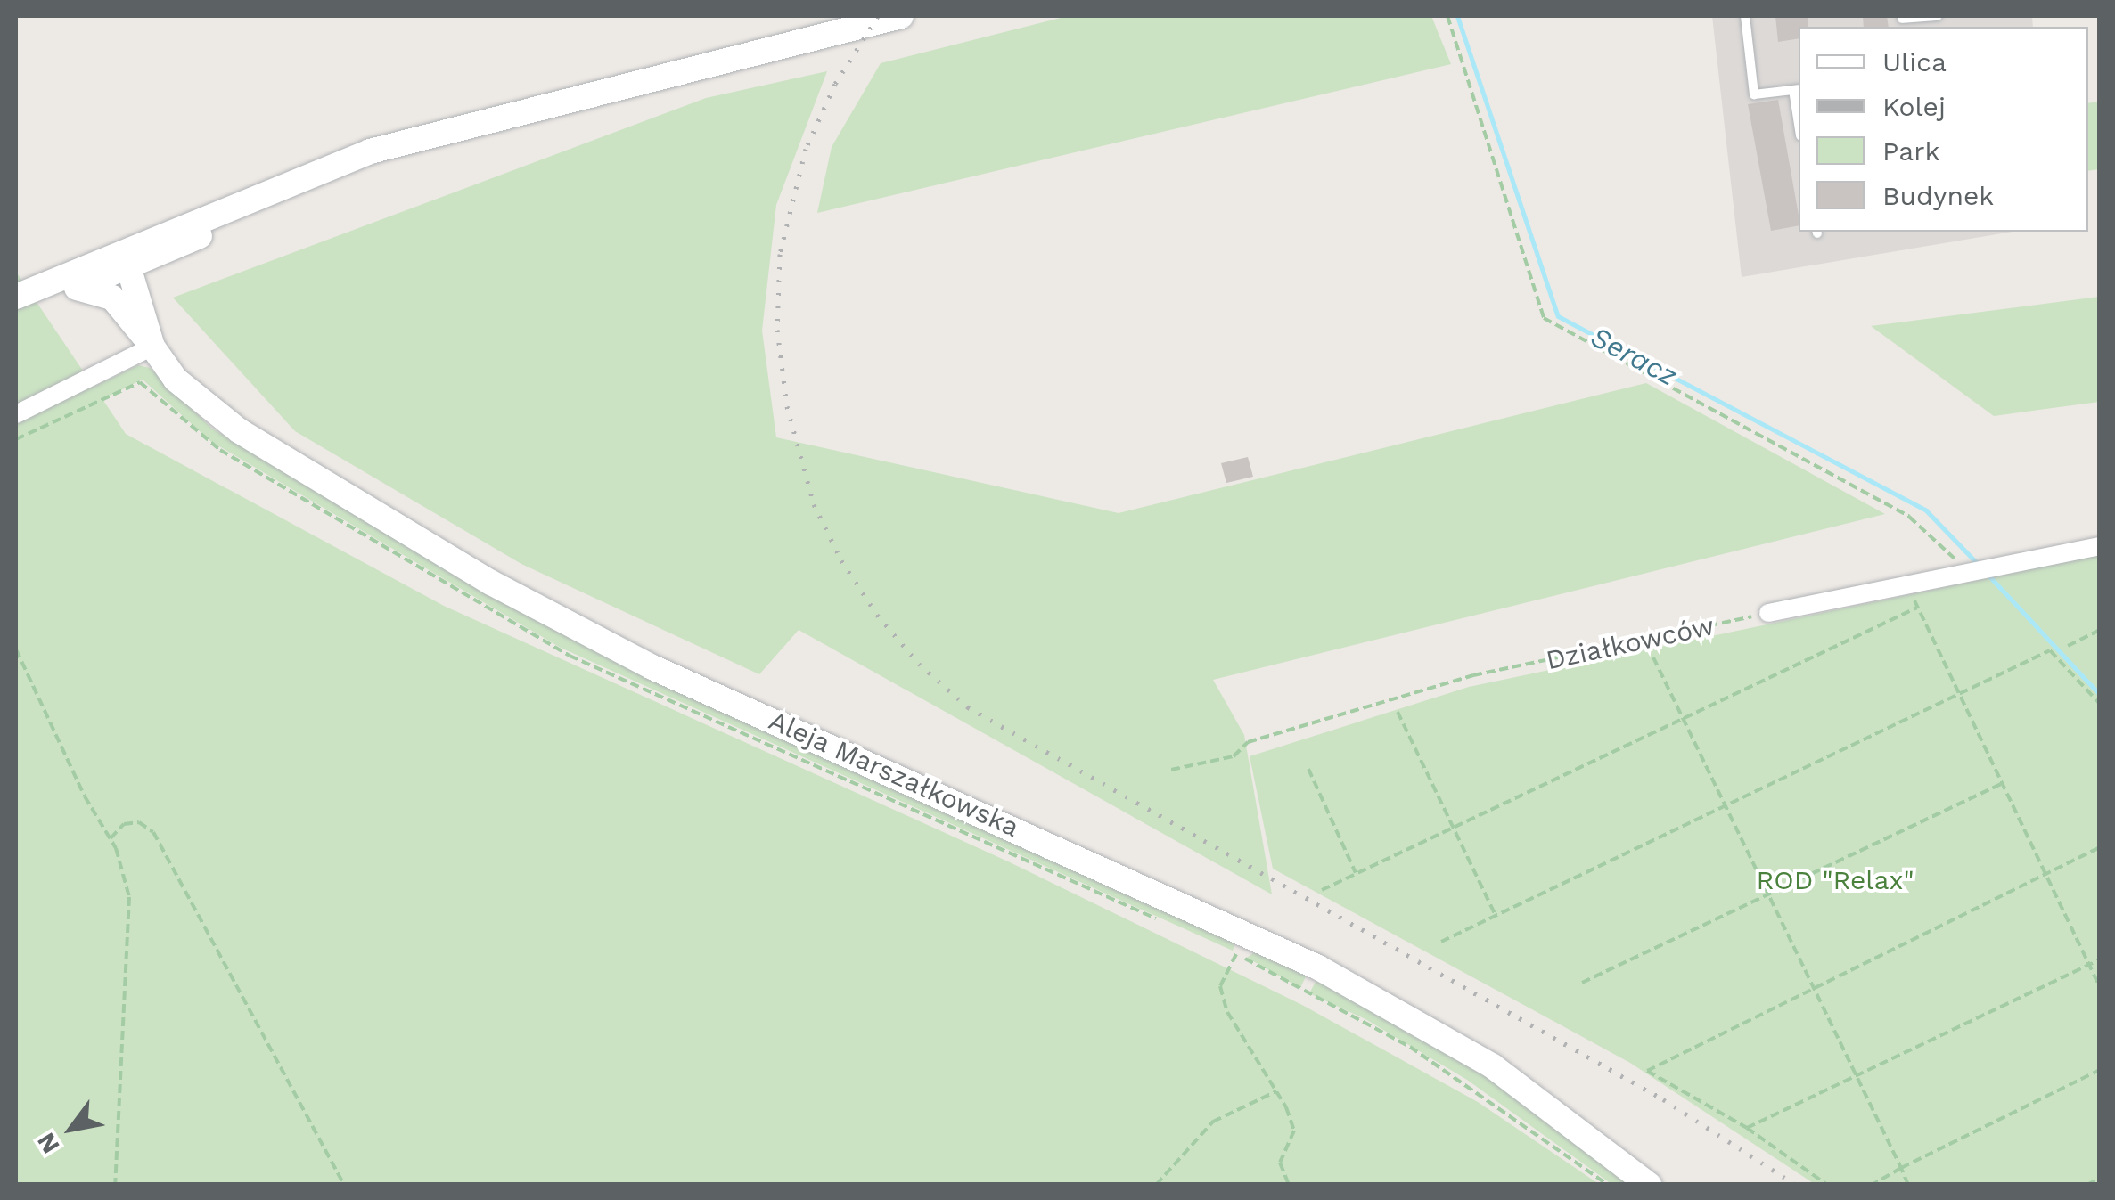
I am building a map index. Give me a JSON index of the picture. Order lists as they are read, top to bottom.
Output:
{
  "streets": {
    "main road": ["Aleja Marszałkowska"],
    "path": ["Działkowców"]
  },
  "water": ["Seracz"],
  "parks": ["ROD \"Relax\""],
  "legend": [
    "Ulica",
    "Kolej",
    "Park",
    "Budynek"
  ],
  "north": "bottom left"
}
